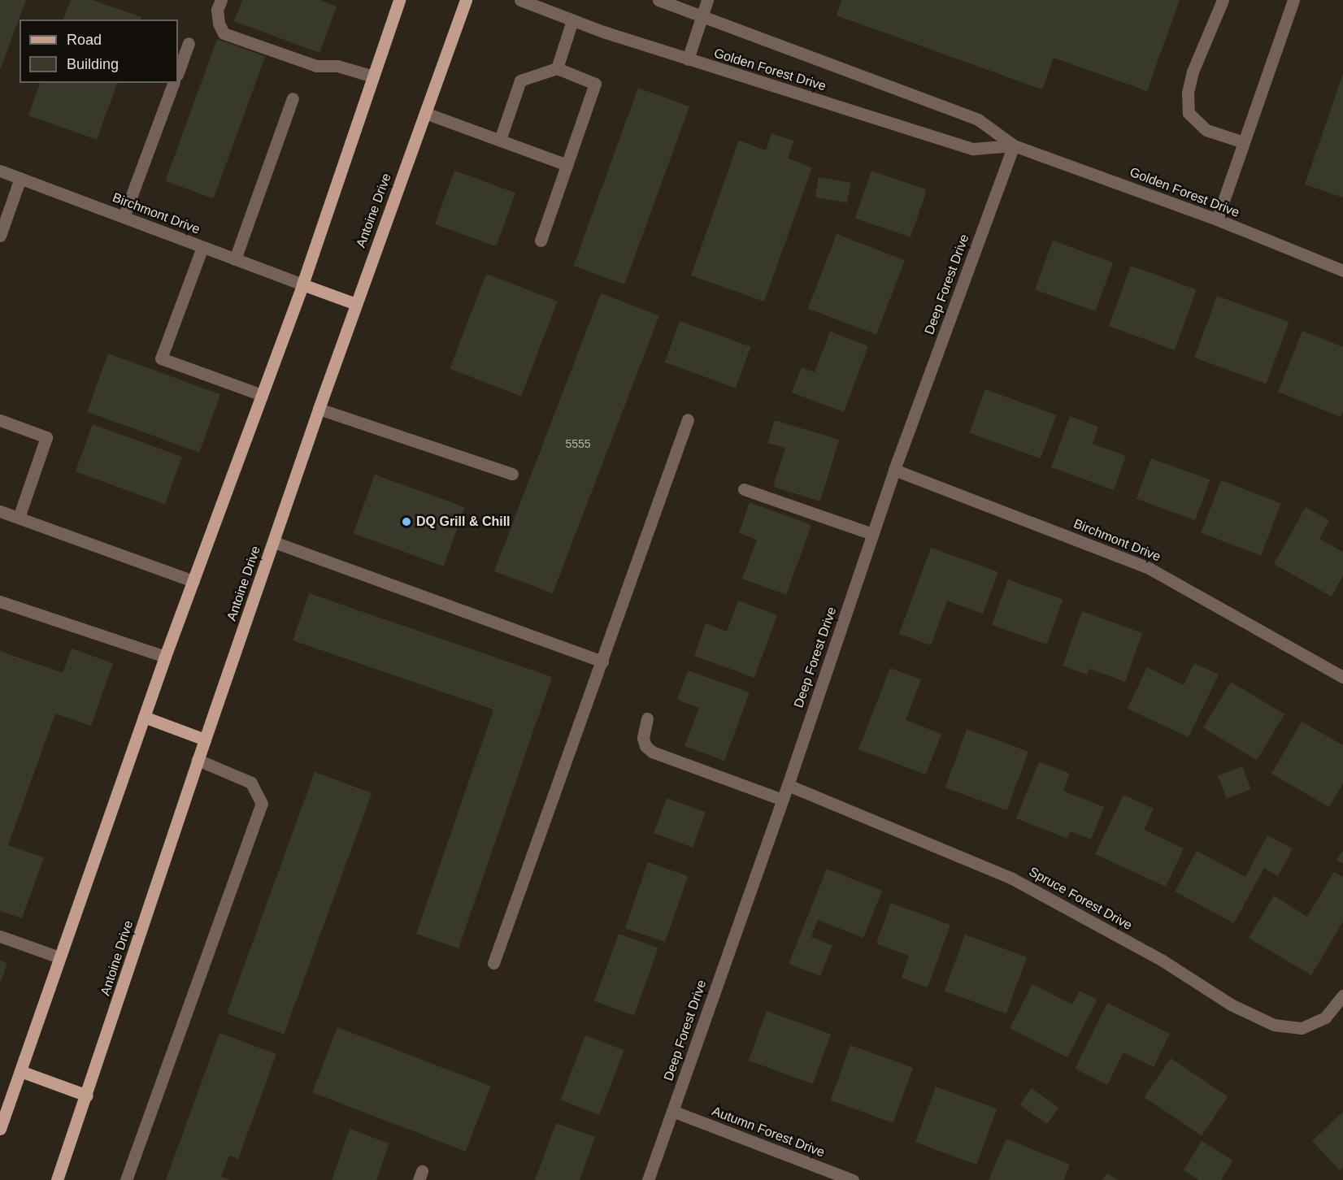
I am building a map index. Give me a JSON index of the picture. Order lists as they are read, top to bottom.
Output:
{
  "streets": {
    "main road": ["Antoine Drive"],
    "street": [
      "Golden Forest Drive",
      "Birchmont Drive",
      "Deep Forest Drive",
      "Spruce Forest Drive",
      "Autumn Forest Drive"
    ]
  },
  "crossings": [
    ["Golden Forest Drive", "Deep Forest Drive"],
    ["Birchmont Drive", "Deep Forest Drive"],
    ["Deep Forest Drive", "Spruce Forest Drive"],
    ["Deep Forest Drive", "Autumn Forest Drive"]
  ],
  "places": ["DQ Grill & Chill"],
  "house_numbers": ["5555"],
  "legend": ["Road", "Building"]
}
